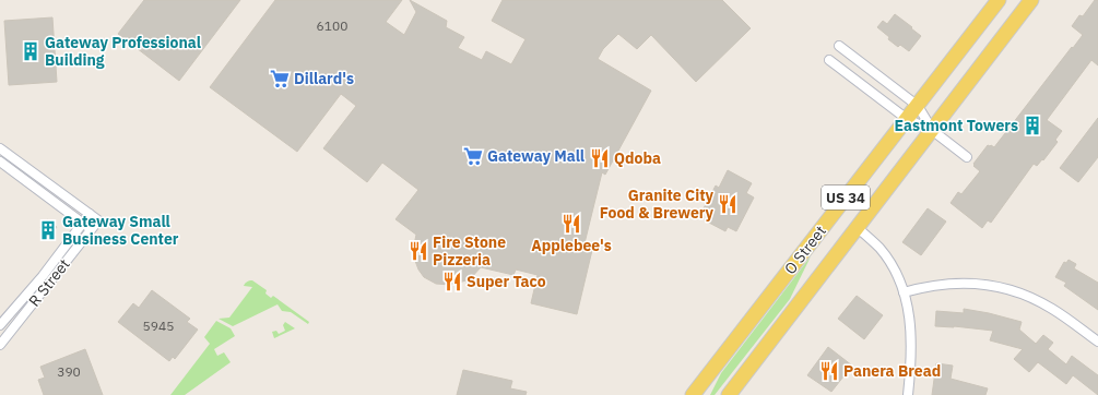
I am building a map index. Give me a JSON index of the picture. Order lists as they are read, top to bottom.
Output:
{
  "streets": {
    "main road": ["US 34", "O Street"],
    "street": ["R Street"]
  },
  "places": {
    "building": ["Gateway Professional Building", "Eastmont Towers", "Gateway Small Business Center"],
    "supermarket": ["Dillard's", "Gateway Mall"],
    "restaurant": [
      "Qdoba",
      "Granite City Food & Brewery",
      "Applebee's",
      "Fire Stone Pizzeria",
      "Super Taco",
      "Panera Bread"
    ]
  },
  "house_numbers": ["6100", "5945", "390"]
}
